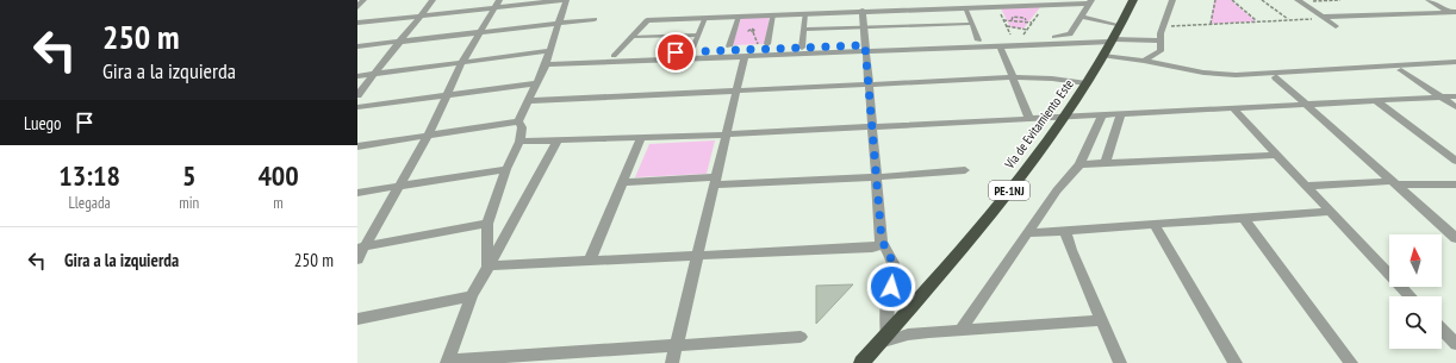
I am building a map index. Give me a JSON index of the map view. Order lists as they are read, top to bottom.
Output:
{
  "streets": {
    "highway": ["Vía de Evitamiento Este", "PE-1NJ"]
  },
  "north": "top",
  "page": {
    "turn": ["250 m", "Gira a la izquierda"],
    "then": "Luego",
    "eta": [
      "13:18",
      "Llegada",
      "5",
      "min",
      "400",
      "m"
    ],
    "list": [
      {
        "name": "Gira a la izquierda",
        "value": "250 m"
      }
    ]
  }
}
